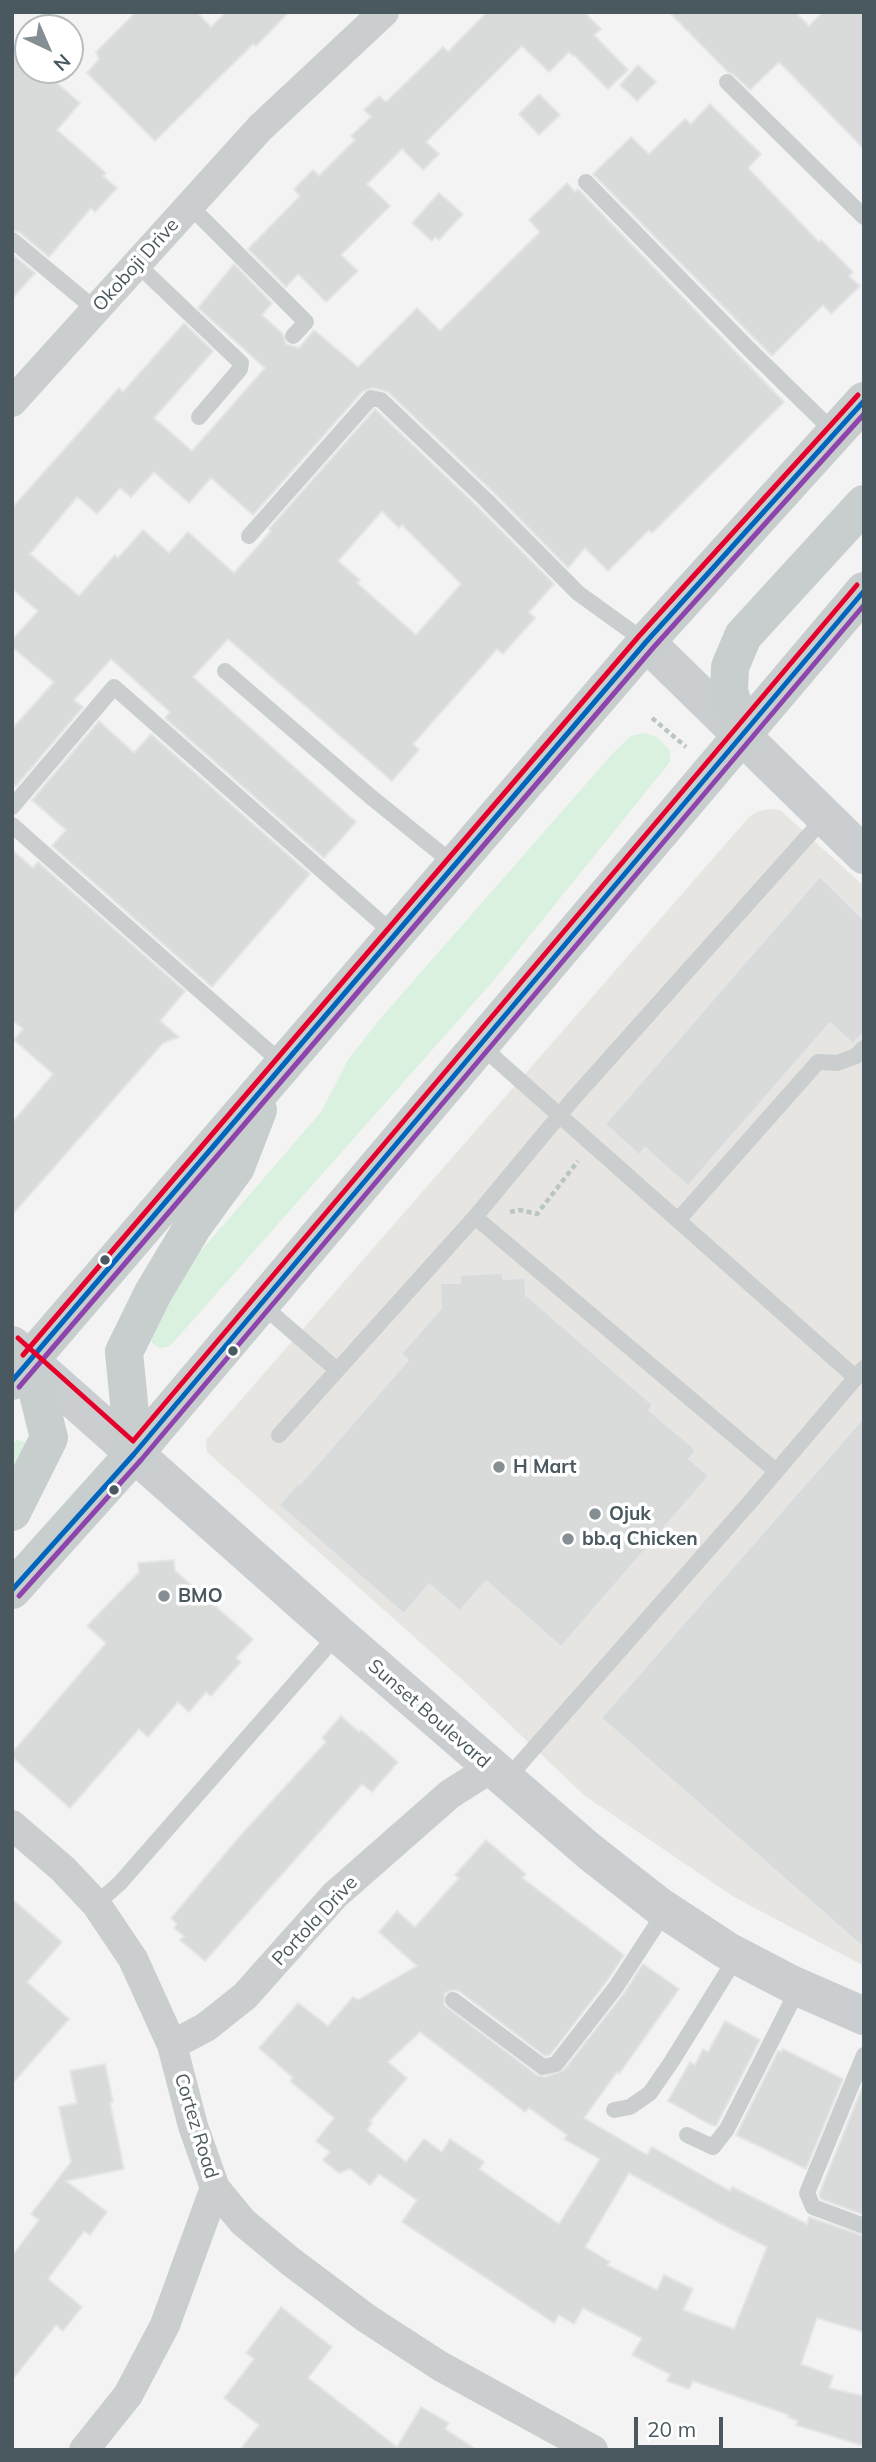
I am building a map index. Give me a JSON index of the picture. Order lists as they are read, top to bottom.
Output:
{
  "streets": {
    "main road": ["Sunset Boulevard"],
    "street": ["Okoboji Drive", "Portola Drive", "Cortez Road"]
  },
  "crossings": [
    ["Sunset Boulevard", "Portola Drive"],
    ["Portola Drive", "Cortez Road"]
  ],
  "places": [
    "H Mart",
    "Ojuk",
    "bb.q Chicken",
    "BMO"
  ],
  "scale_bar": "20 m",
  "north": "bottom right"
}
